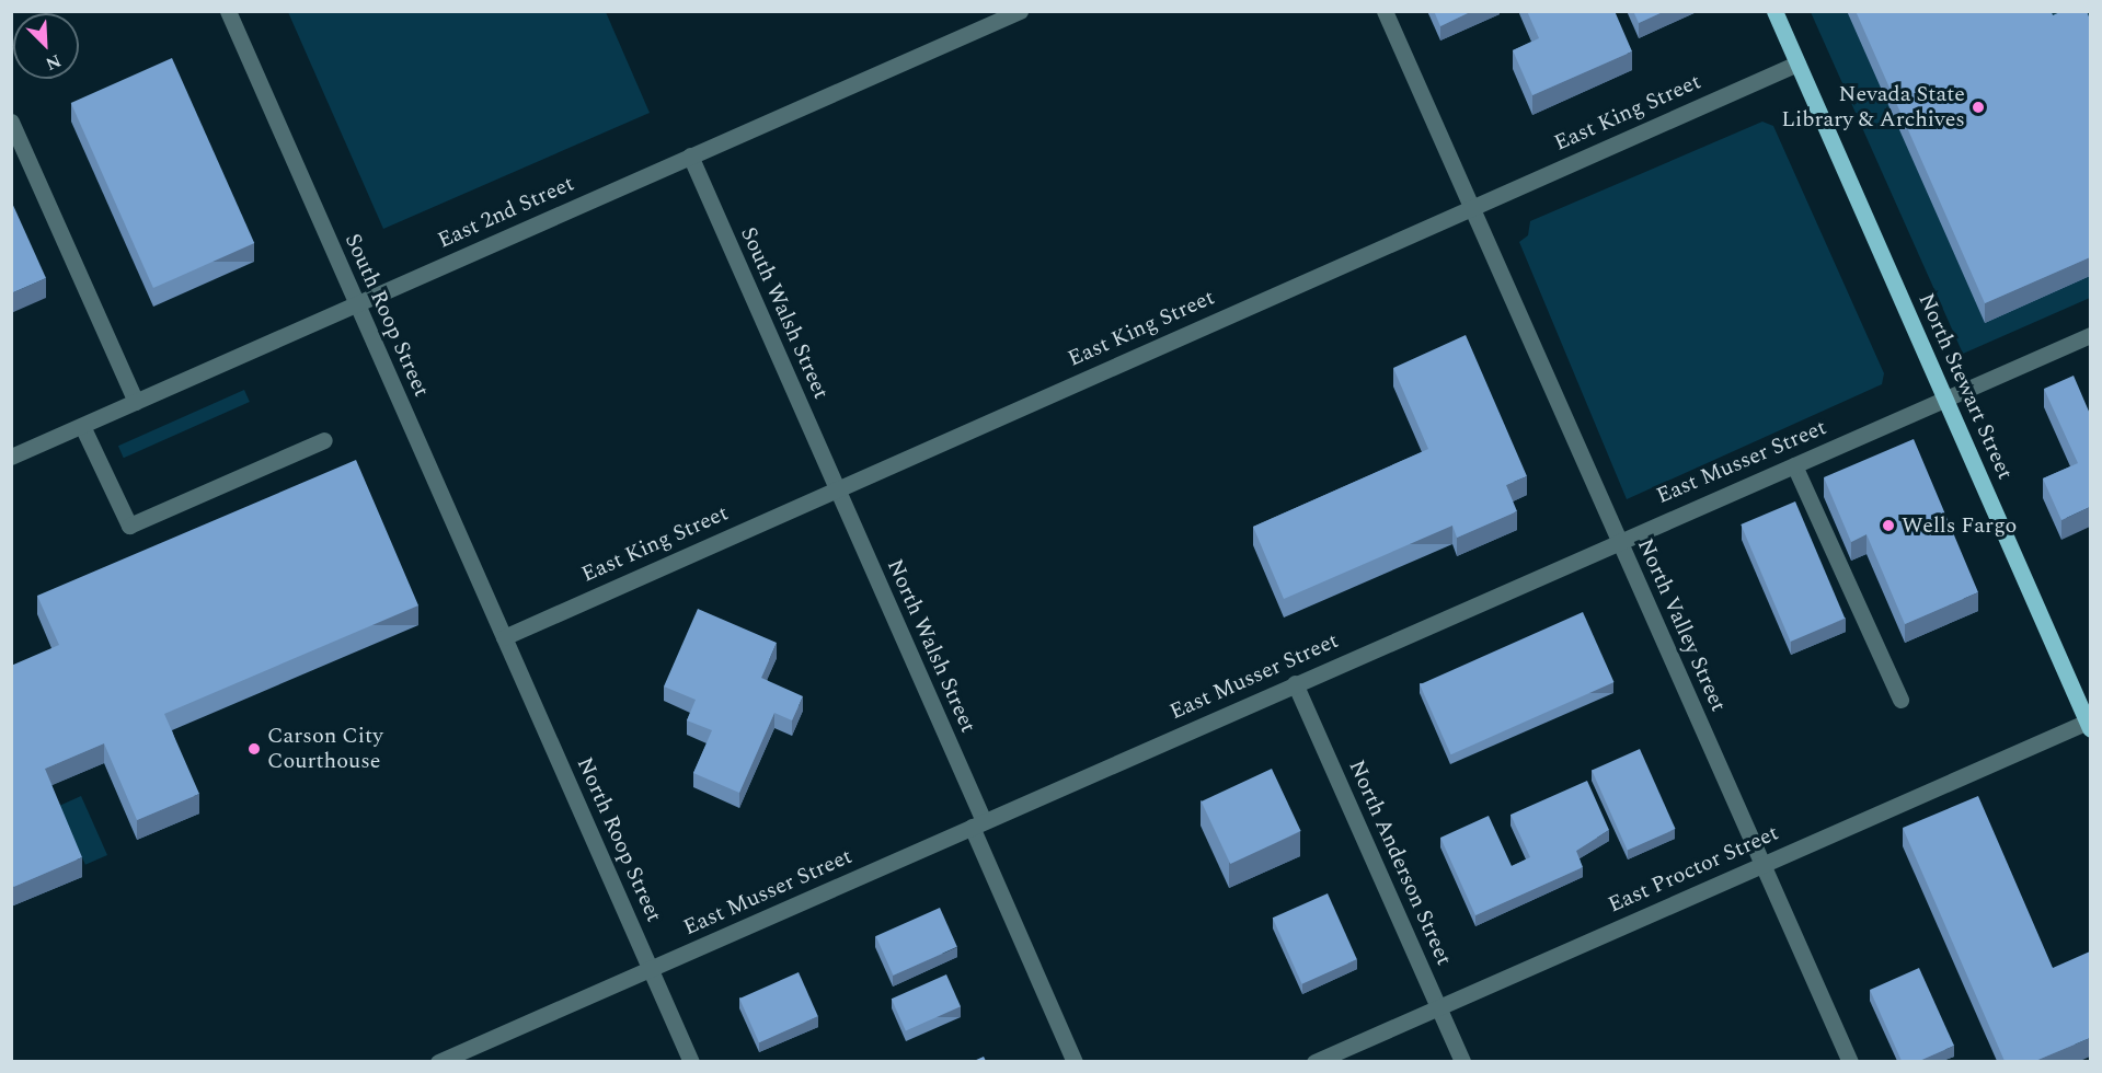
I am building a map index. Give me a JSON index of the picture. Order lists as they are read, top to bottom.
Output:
{
  "streets": {
    "main road": ["North Stewart Street"],
    "street": [
      "East King Street",
      "East 2nd Street",
      "South Walsh Street",
      "South Roop Street",
      "East Musser Street",
      "North Valley Street",
      "North Walsh Street",
      "North Roop Street",
      "North Anderson Street",
      "East Proctor Street"
    ]
  },
  "crossings": [
    ["East King Street", "South Walsh Street"],
    ["East King Street", "South Roop Street"],
    ["East King Street", "North Stewart Street"],
    ["East King Street", "North Valley Street"],
    ["East King Street", "North Walsh Street"],
    ["East King Street", "North Roop Street"],
    ["East 2nd Street", "South Walsh Street"],
    ["East 2nd Street", "South Roop Street"],
    ["South Walsh Street", "North Walsh Street"],
    ["South Roop Street", "North Roop Street"],
    ["North Stewart Street", "East Musser Street"],
    ["North Stewart Street", "East Proctor Street"],
    ["East Musser Street", "North Valley Street"],
    ["East Musser Street", "North Walsh Street"],
    ["East Musser Street", "North Roop Street"],
    ["East Musser Street", "North Anderson Street"],
    ["North Valley Street", "East Proctor Street"],
    ["North Anderson Street", "East Proctor Street"]
  ],
  "places": ["Nevada State Library & Archives", "Wells Fargo", "Carson City Courthouse"],
  "north": "bottom right"
}
